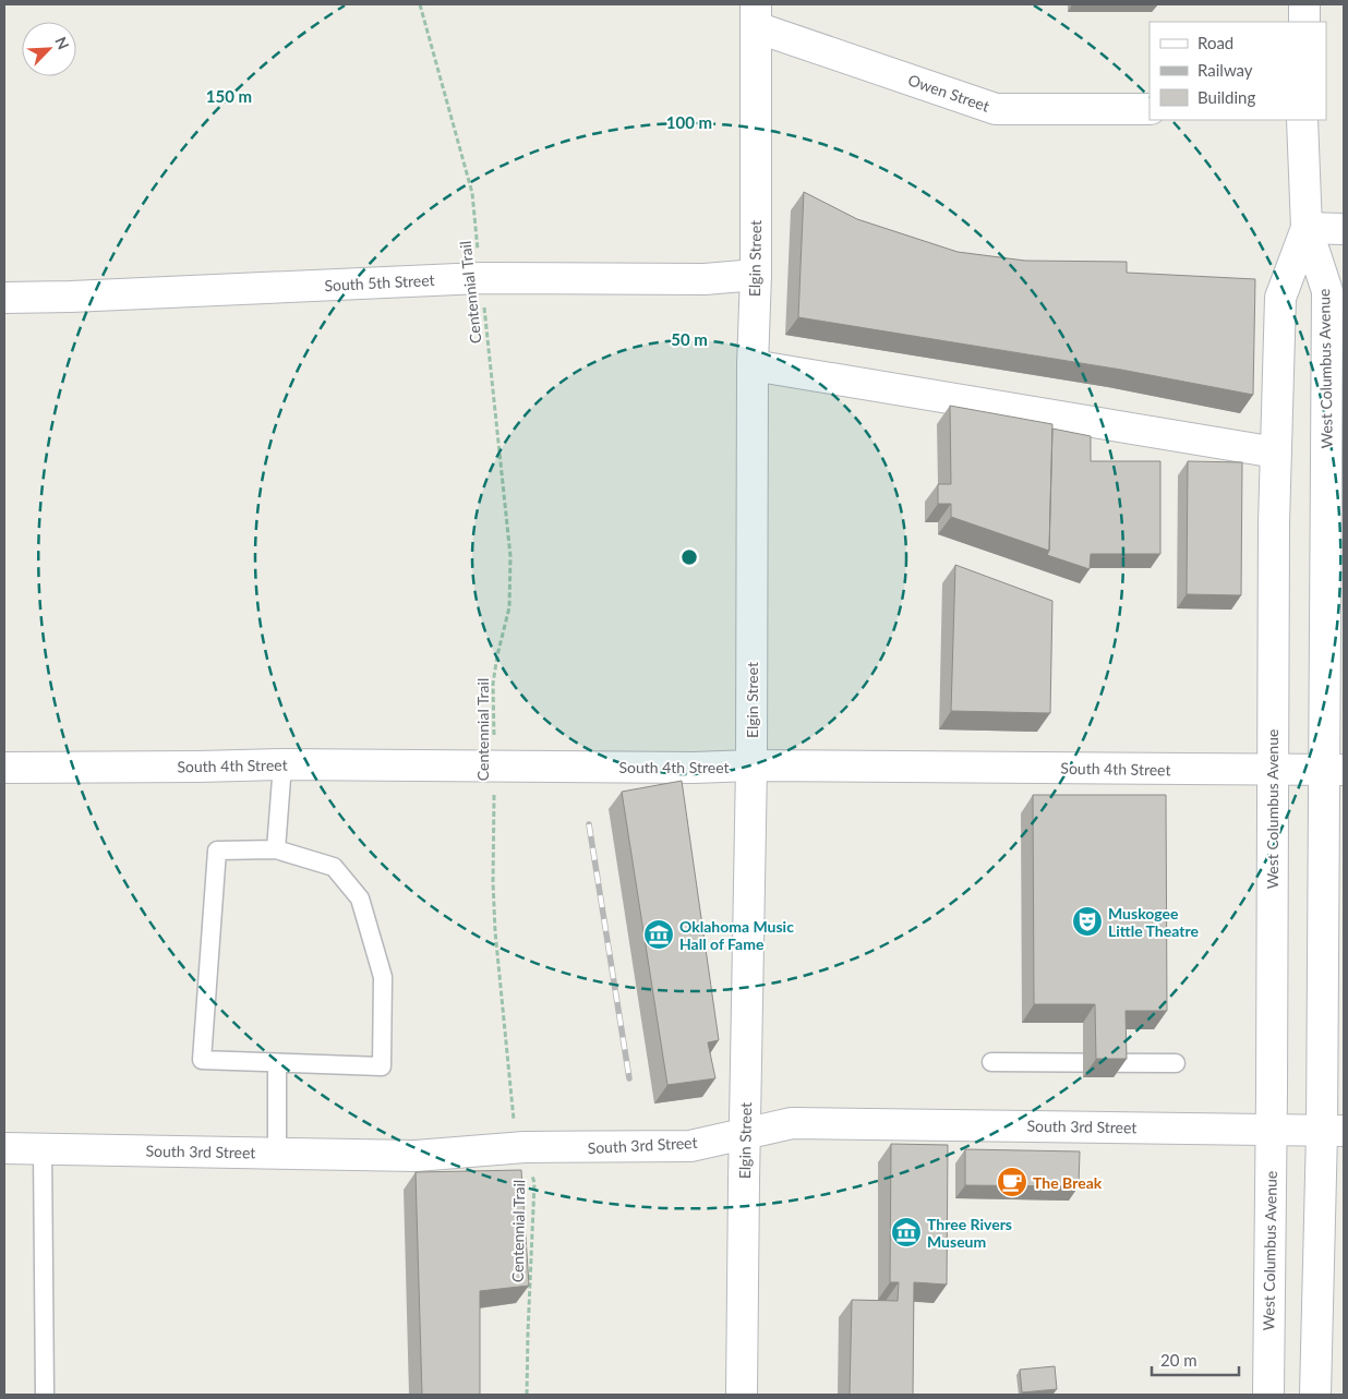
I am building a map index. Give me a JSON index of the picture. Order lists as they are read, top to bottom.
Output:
{
  "streets": {
    "street": [
      "Owen Street",
      "Elgin Street",
      "South 5th Street",
      "West Columbus Avenue",
      "South 4th Street",
      "South 3rd Street"
    ],
    "path": ["Centennial Trail"]
  },
  "crossings": [
    ["Owen Street", "Elgin Street"],
    ["Elgin Street", "South 5th Street"],
    ["Elgin Street", "South 4th Street"],
    ["Elgin Street", "South 3rd Street"],
    ["South 5th Street", "Centennial Trail"],
    ["Centennial Trail", "South 4th Street"],
    ["Centennial Trail", "South 3rd Street"],
    ["West Columbus Avenue", "South 4th Street"],
    ["West Columbus Avenue", "South 3rd Street"]
  ],
  "places": {
    "theatre": ["Muskogee Little Theatre"],
    "museum": ["Oklahoma Music Hall of Fame", "Three Rivers Museum"],
    "cafe": ["The Break"]
  },
  "legend": ["Road", "Railway", "Building"],
  "scale_bar": "20 m",
  "north": "top right",
  "rings": ["150 m", "100 m", "50 m"]
}
